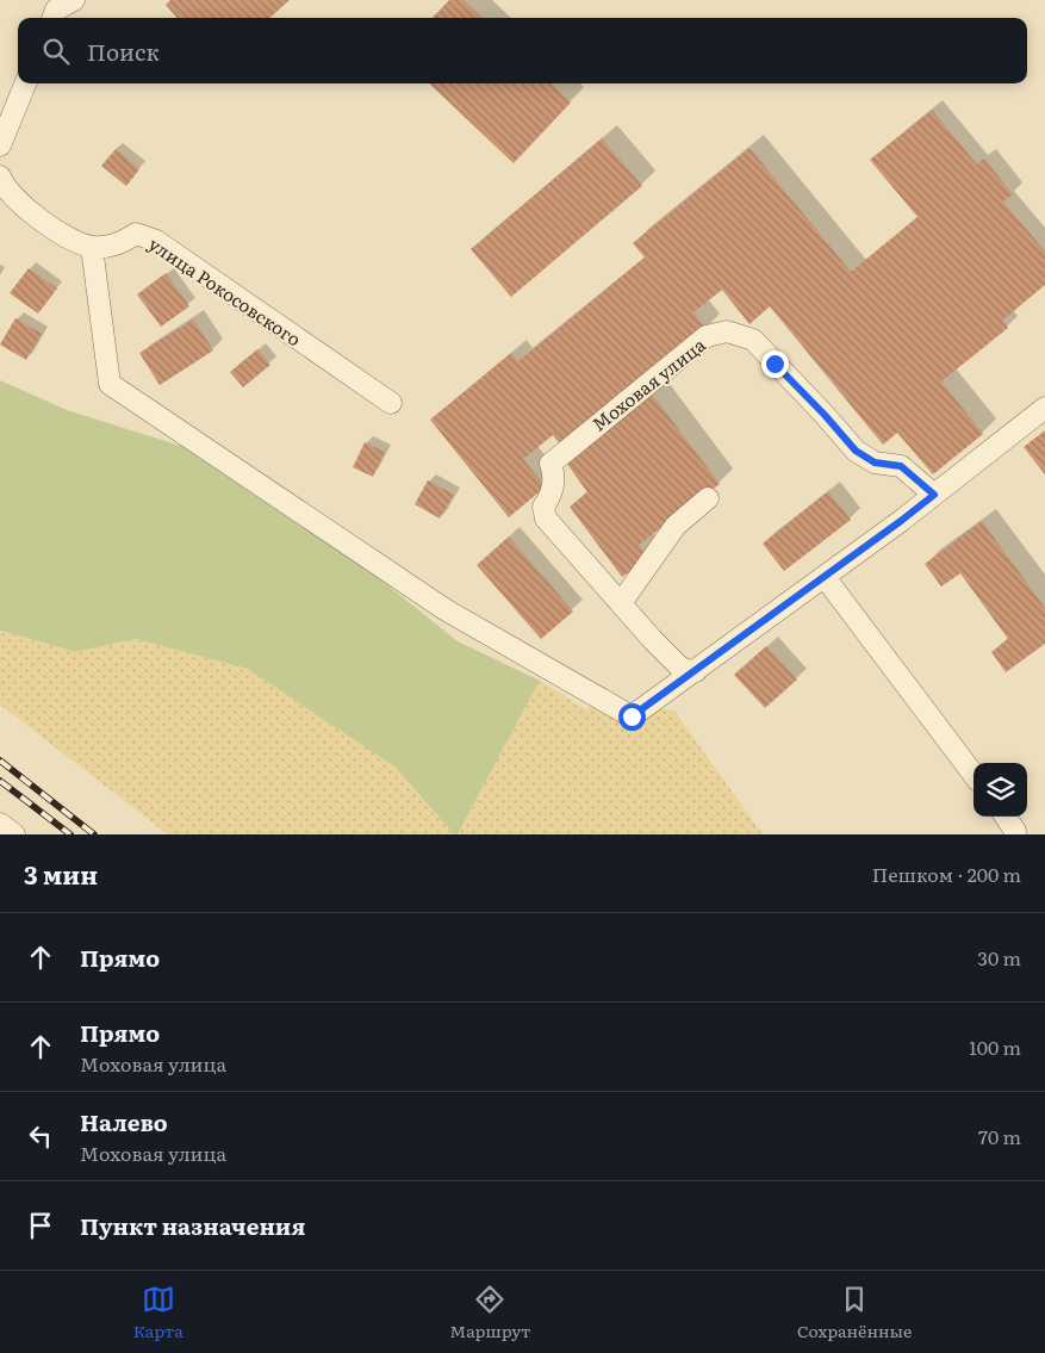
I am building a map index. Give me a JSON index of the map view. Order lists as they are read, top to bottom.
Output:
{
  "streets": {
    "street": ["улица Рокосовского", "Моховая улица"]
  },
  "page": {
    "search": "Поиск",
    "heading": ["3 мин", "Пешком · 200 m"],
    "list": [
      ["Прямо", "30 m"],
      ["Прямо", "Моховая улица", "100 m"],
      ["Налево", "Моховая улица", "70 m"],
      "Пункт назначения"
    ],
    "nav": ["Карта", "Маршрут", "Сохранённые"]
  }
}
